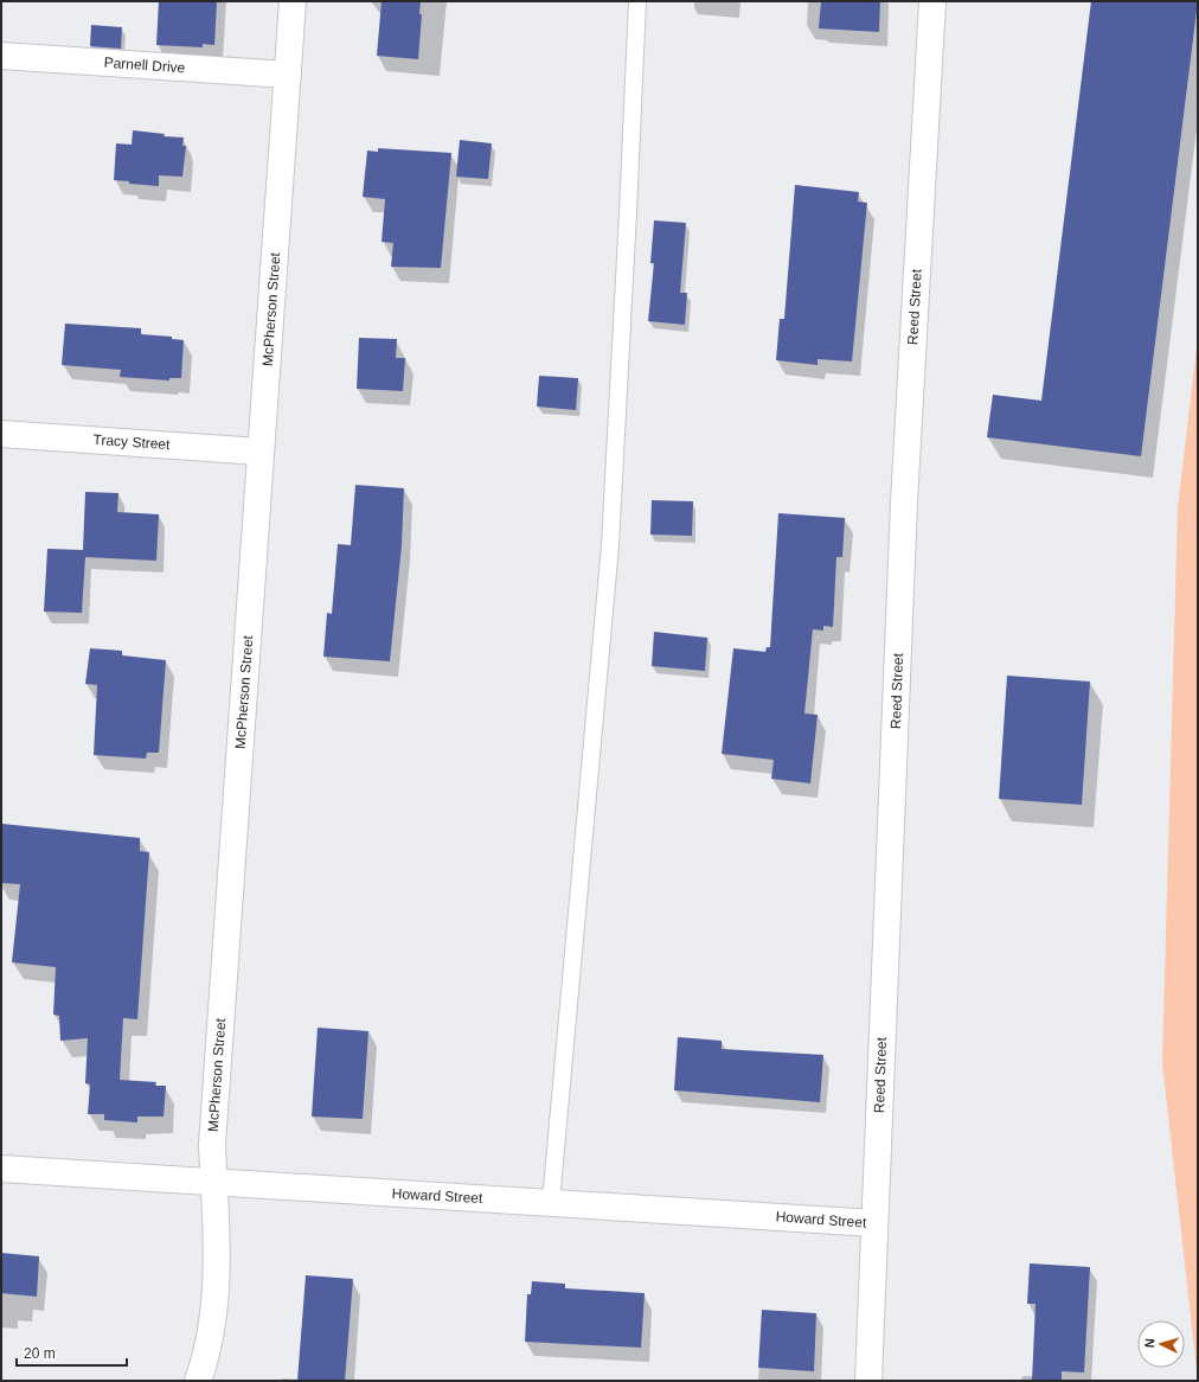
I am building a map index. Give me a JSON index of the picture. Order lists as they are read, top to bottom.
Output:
{
  "streets": {
    "street": [
      "Parnell Drive",
      "Reed Street",
      "McPherson Street",
      "Tracy Street",
      "Howard Street"
    ]
  },
  "crossings": [
    ["Parnell Drive", "McPherson Street"],
    ["Reed Street", "Howard Street"],
    ["McPherson Street", "Tracy Street"],
    ["McPherson Street", "Howard Street"]
  ],
  "scale_bar": "20 m",
  "north": "left"
}
